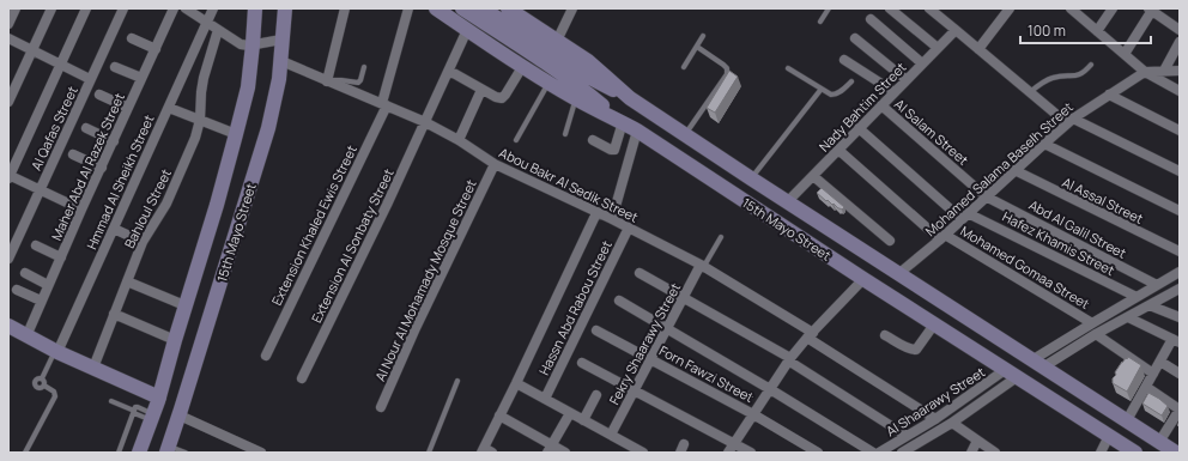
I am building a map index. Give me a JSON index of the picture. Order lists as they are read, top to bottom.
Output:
{
  "streets": {
    "main road": ["15th Mayo Street"],
    "street": [
      "Nady Bahtim Street",
      "Al Qafas Street",
      "Al Salam Street",
      "Maher Abd Al Razek Street",
      "Mohamed Salama Baselh Street",
      "Hmmad Al Sheikh Street",
      "Abou Bakr Al Sedik Street",
      "Al Assal Street",
      "Bahloul Street",
      "Extension Khaled Ewis Street",
      "Abd Al Galil Street",
      "Hafez Khamis Street",
      "Extension Al Sonbaty Street",
      "Mohamed Gomaa Street",
      "Al Nour Al Mohamady Mosque Street",
      "Hassn Abd Rabou Street",
      "Fekry Shaarawy Street",
      "Forn Fawzi Street",
      "Al Shaarawy Street"
    ]
  },
  "crossings": [
    ["Nady Bahtim Street", "Al Salam Street"],
    ["Nady Bahtim Street", "15th Mayo Street"],
    ["Nady Bahtim Street", "Hafez Khamis Street"],
    ["Nady Bahtim Street", "Mohamed Gomaa Street"],
    ["Al Salam Street", "Mohamed Salama Baselh Street"],
    ["Al Salam Street", "Abd Al Galil Street"],
    ["Mohamed Salama Baselh Street", "Al Assal Street"],
    ["Mohamed Salama Baselh Street", "15th Mayo Street"],
    ["Mohamed Salama Baselh Street", "Abd Al Galil Street"],
    ["Mohamed Salama Baselh Street", "Hafez Khamis Street"],
    ["Mohamed Salama Baselh Street", "Mohamed Gomaa Street"],
    ["Abou Bakr Al Sedik Street", "Extension Khaled Ewis Street"],
    ["Abou Bakr Al Sedik Street", "15th Mayo Street"],
    ["Abou Bakr Al Sedik Street", "Extension Al Sonbaty Street"],
    ["Abou Bakr Al Sedik Street", "Al Nour Al Mohamady Mosque Street"],
    ["Abou Bakr Al Sedik Street", "Hassn Abd Rabou Street"],
    ["Abou Bakr Al Sedik Street", "Fekry Shaarawy Street"],
    ["Abou Bakr Al Sedik Street", "Al Shaarawy Street"],
    ["15th Mayo Street", "Extension Al Sonbaty Street"],
    ["15th Mayo Street", "Al Shaarawy Street"],
    ["Fekry Shaarawy Street", "Forn Fawzi Street"]
  ],
  "scale_bar": "100 m"
}
